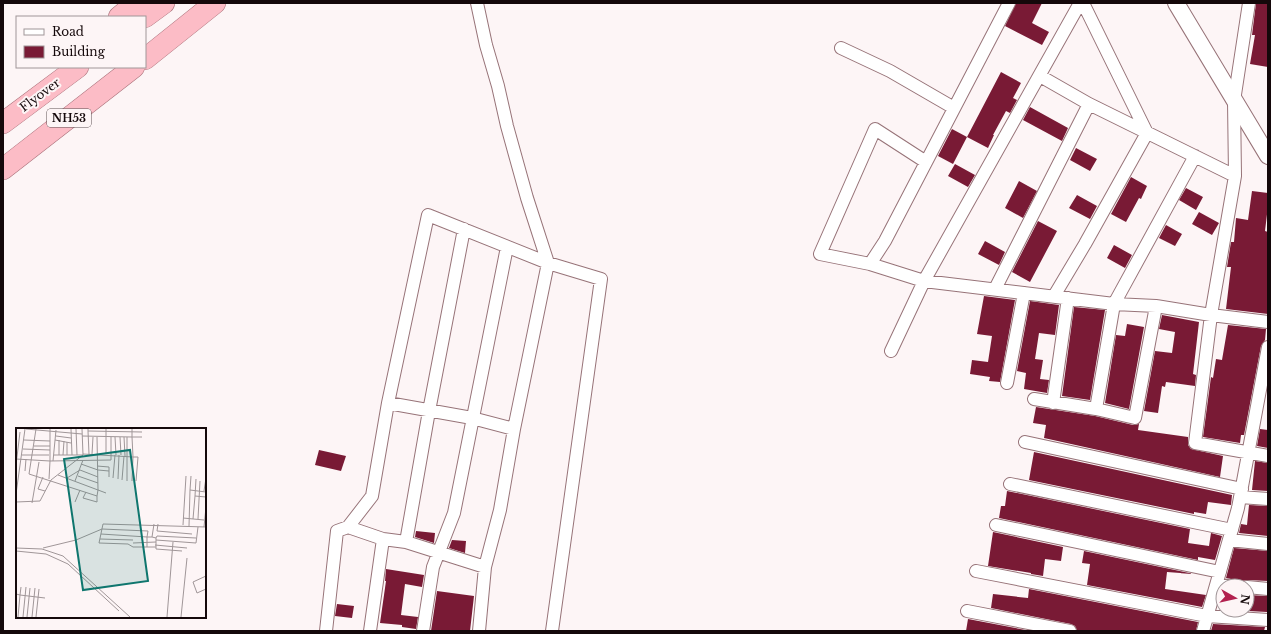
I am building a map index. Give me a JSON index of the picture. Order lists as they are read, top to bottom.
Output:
{
  "streets": {
    "highway": ["Flyover", "NH53"]
  },
  "legend": ["Road", "Building"],
  "north": "right"
}
